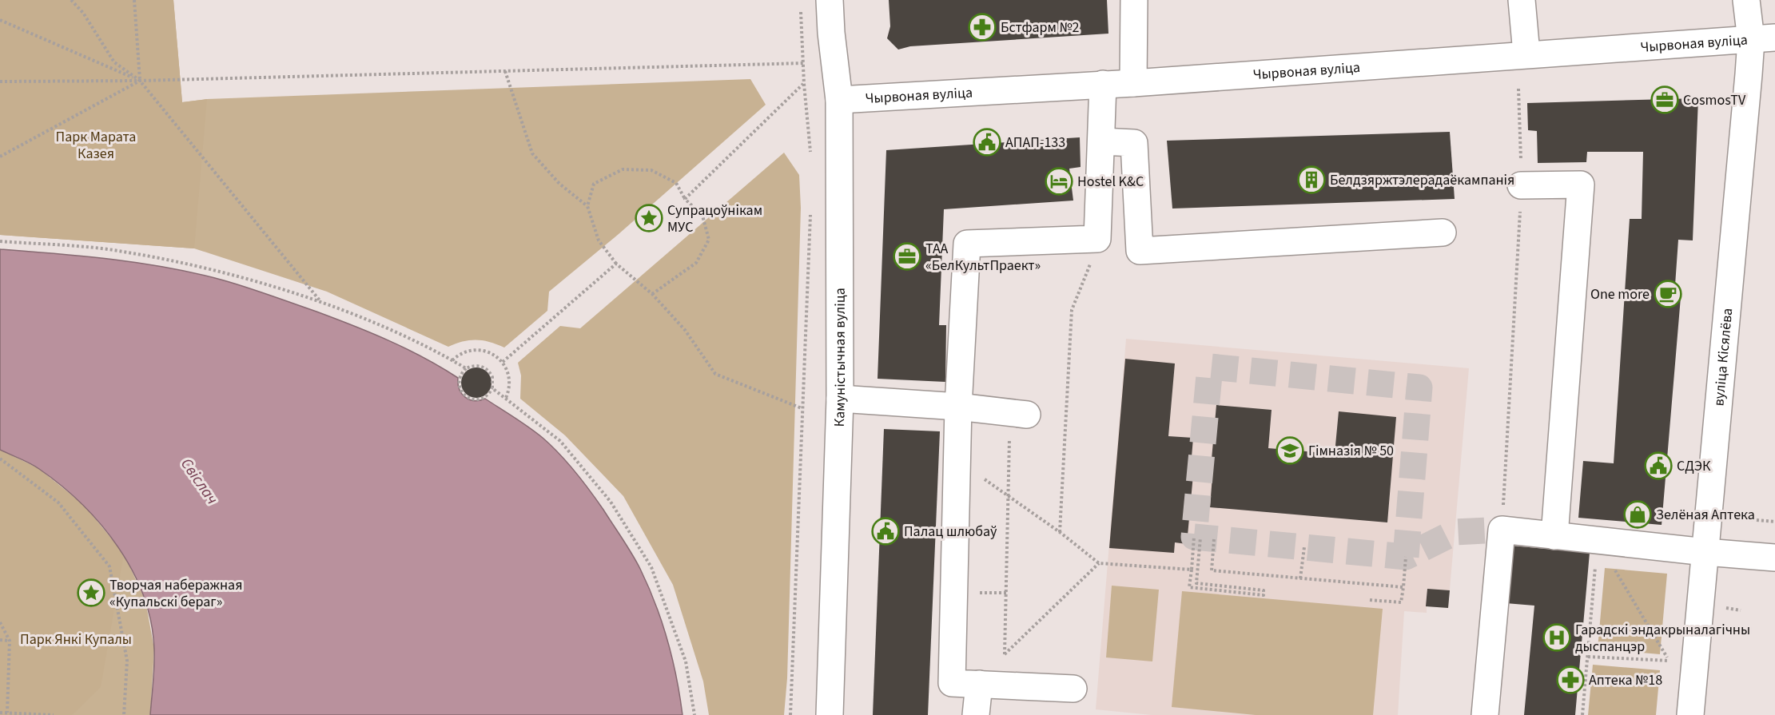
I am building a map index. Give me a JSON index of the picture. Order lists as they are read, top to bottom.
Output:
{
  "streets": {
    "street": ["Чырвоная вуліца", "Камуністычная вуліца", "вуліца Кісялёва"]
  },
  "crossings": [
    ["Чырвоная вуліца", "Камуністычная вуліца"],
    ["Чырвоная вуліца", "вуліца Кісялёва"]
  ],
  "water": ["Свіслач"],
  "parks": ["Парк Марата Казея", "Парк Янкі Купалы"],
  "places": {
    "pharmacy": ["Бстфарм №2", "Аптека №18"],
    "office": ["CosmosTV", "ТАА «БелКультПраект»"],
    "public building": ["АПАП-133", "СДЭК", "Палац шлюбаў"],
    "building": ["Белдзяржтэлерадаёкампанія"],
    "hotel": ["Hostel K&C"],
    "place": ["Супрацоўнікам МУС", "Творчая наберажная «Купальскі бераг»"],
    "cafe": ["One more"],
    "school or university": ["Гімназія № 50"],
    "shop": ["Зелёная Аптека"],
    "hospital": ["Гарадскі эндакрыналагічны дыспанцэр"]
  }
}
